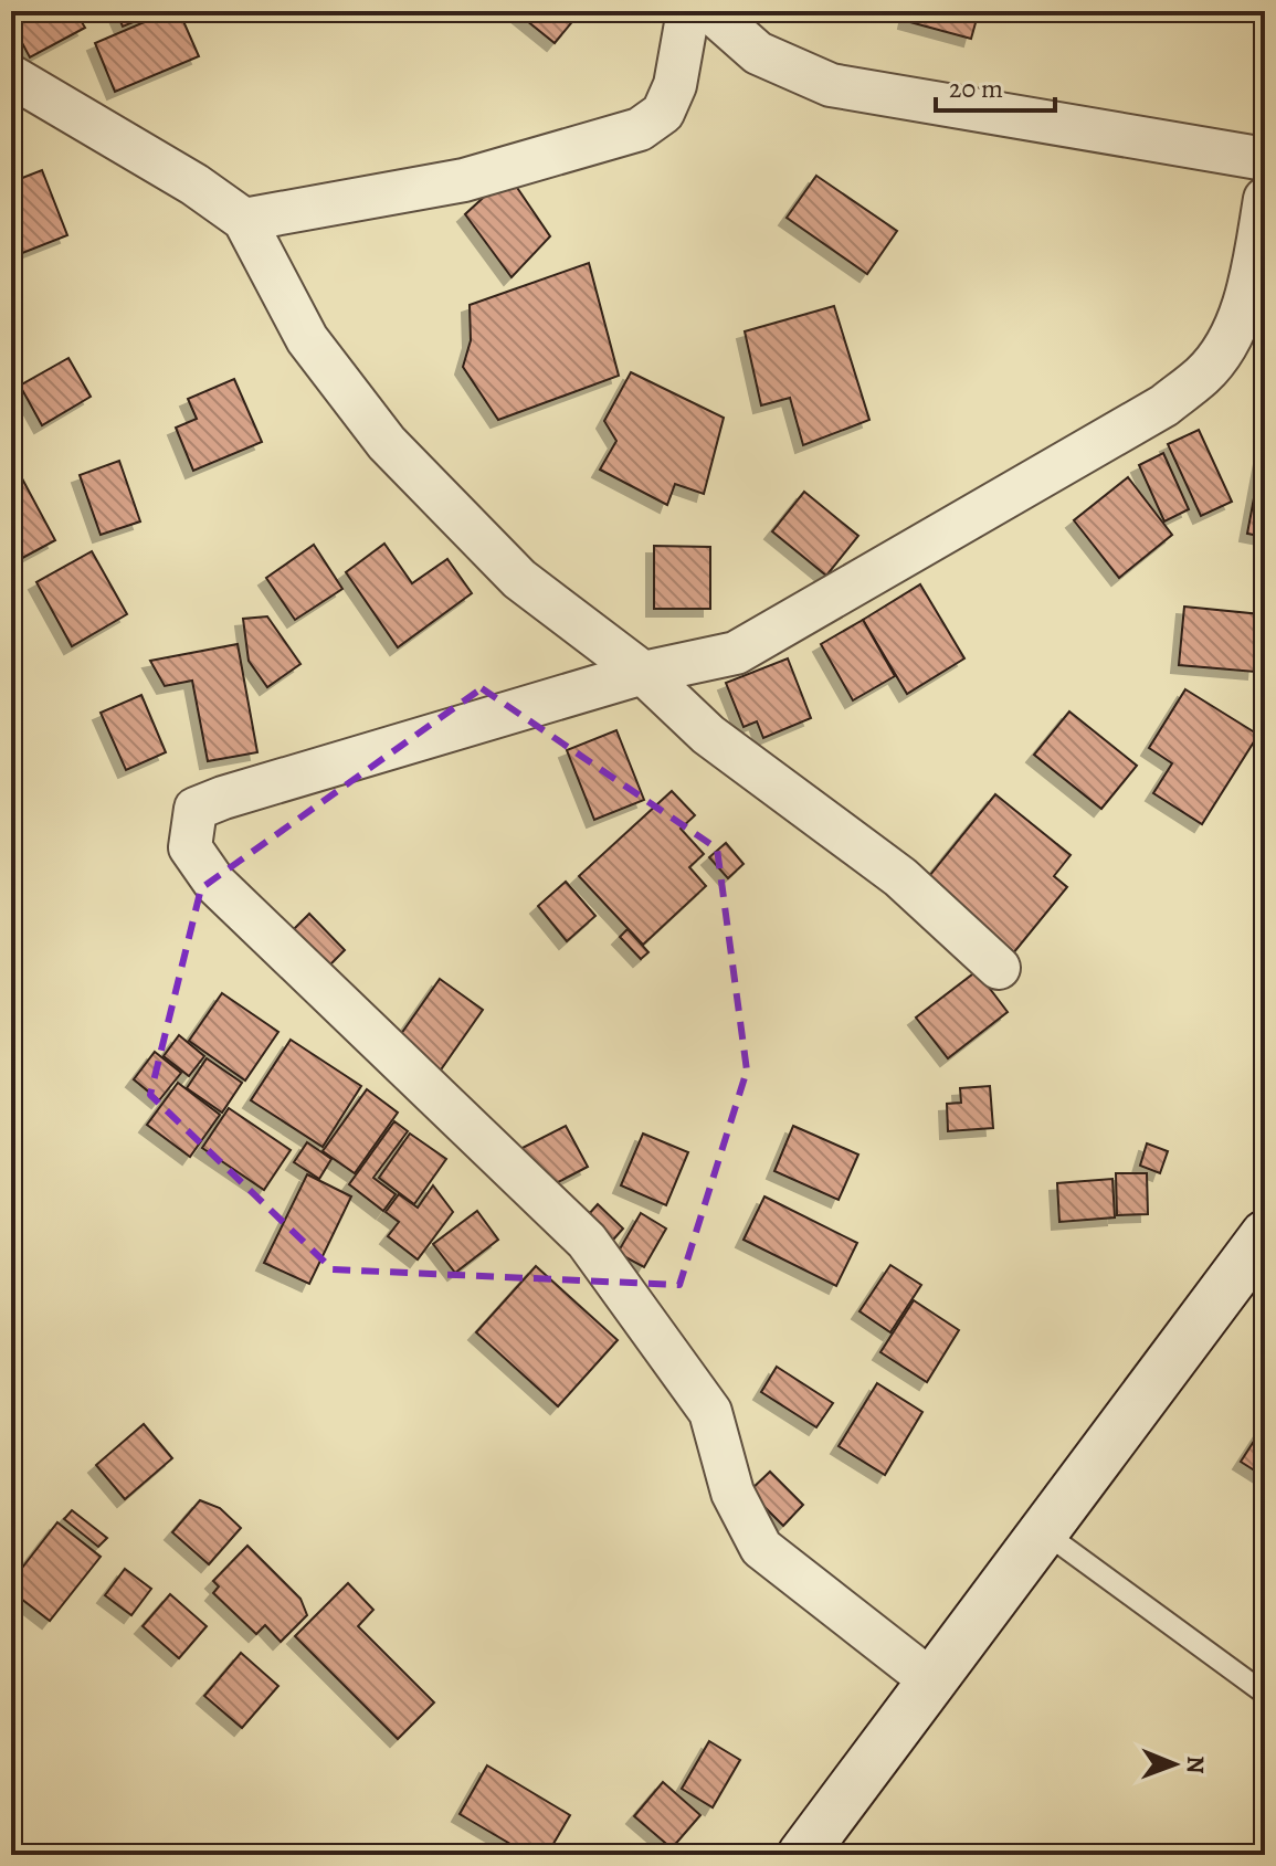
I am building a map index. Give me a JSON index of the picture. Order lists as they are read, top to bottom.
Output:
{
  "scale_bar": "20 m",
  "north": "right"
}
